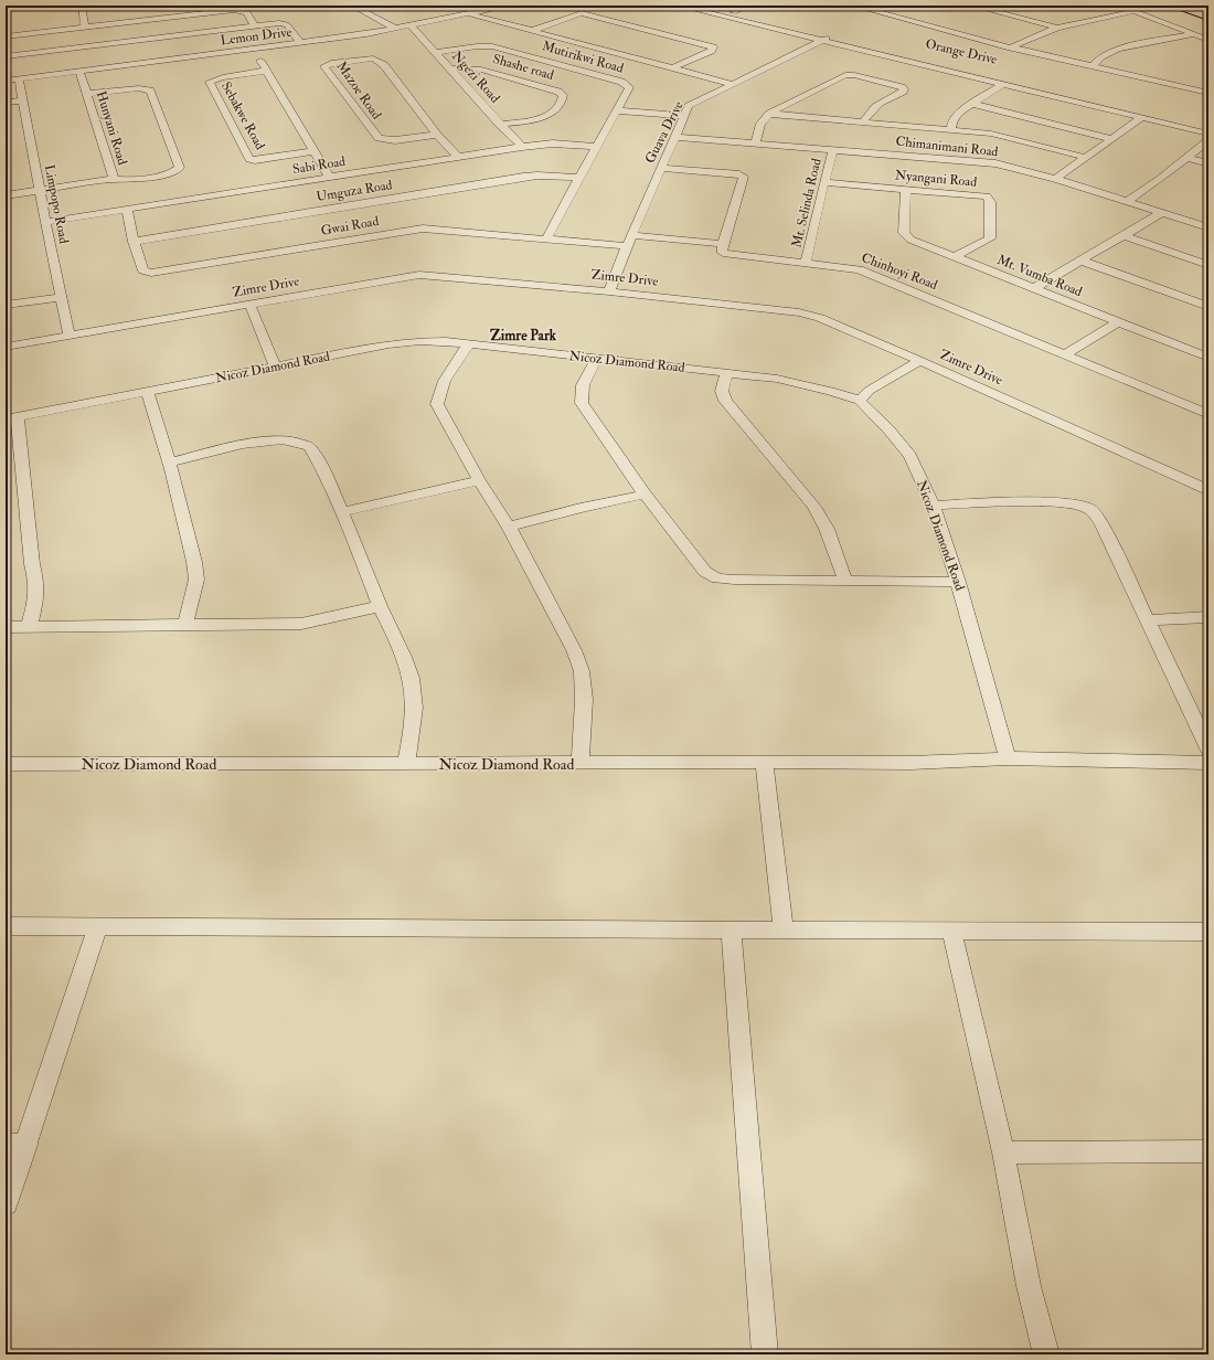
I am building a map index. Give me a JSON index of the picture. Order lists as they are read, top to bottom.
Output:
{
  "streets": {
    "street": [
      "Lemon Drive",
      "Orange Drive",
      "Mutirikwi Road",
      "Shashe road",
      "Ngezi Road",
      "Mazoe Road",
      "Sebakwe Road",
      "Hunyani Road",
      "Guava Drive",
      "Chimanimani Road",
      "Sabi Road",
      "Nyangani Road",
      "Umguza Road",
      "Mt. Selinda Road",
      "Limpopo Road",
      "Gwai Road",
      "Chinhoyi Road",
      "Mt. Vumba Road",
      "Zimre Drive",
      "Nicoz Diamond Road"
    ]
  },
  "crossings": [
    ["Lemon Drive", "Ngezi Road"],
    ["Lemon Drive", "Hunyani Road"],
    ["Lemon Drive", "Limpopo Road"],
    ["Orange Drive", "Guava Drive"],
    ["Mutirikwi Road", "Ngezi Road"],
    ["Mutirikwi Road", "Sabi Road"],
    ["Mutirikwi Road", "Umguza Road"],
    ["Mutirikwi Road", "Gwai Road"],
    ["Shashe road", "Ngezi Road"],
    ["Ngezi Road", "Sabi Road"],
    ["Mazoe Road", "Sabi Road"],
    ["Guava Drive", "Chimanimani Road"],
    ["Guava Drive", "Gwai Road"],
    ["Guava Drive", "Zimre Drive"],
    ["Chimanimani Road", "Mt. Selinda Road"],
    ["Sabi Road", "Limpopo Road"],
    ["Sabi Road", "Gwai Road"],
    ["Nyangani Road", "Mt. Selinda Road"],
    ["Nyangani Road", "Mt. Vumba Road"],
    ["Umguza Road", "Gwai Road"],
    ["Mt. Selinda Road", "Chinhoyi Road"],
    ["Limpopo Road", "Zimre Drive"]
  ],
  "districts": ["Zimre Park"]
}
